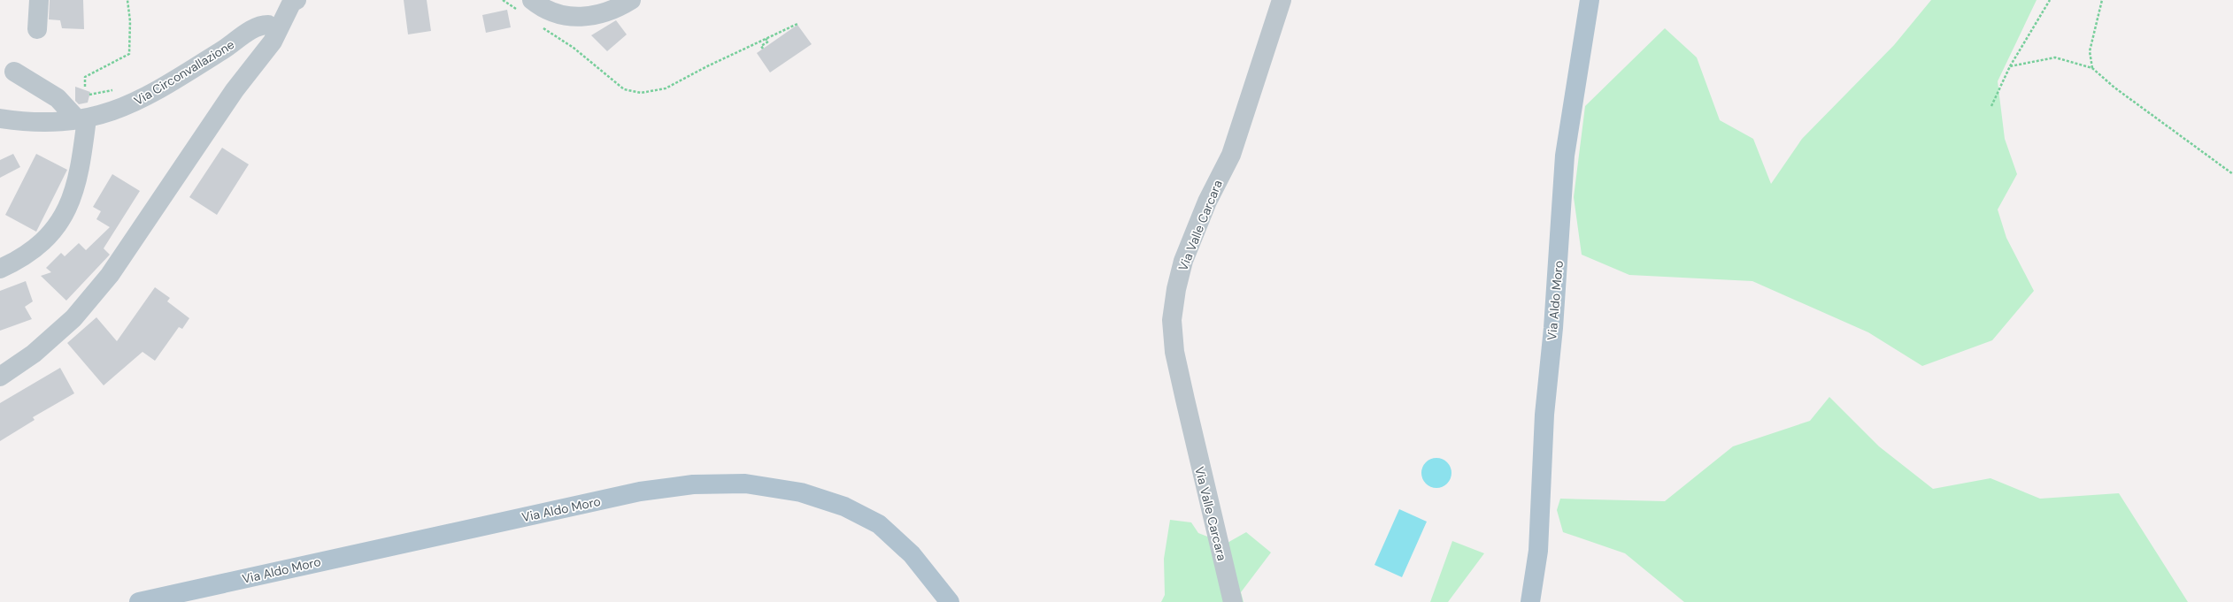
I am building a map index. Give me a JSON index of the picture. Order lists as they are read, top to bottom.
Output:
{
  "streets": {
    "main road": ["Via Aldo Moro"],
    "street": ["Via Circonvallazione", "Via Valle Carcara"]
  }
}
